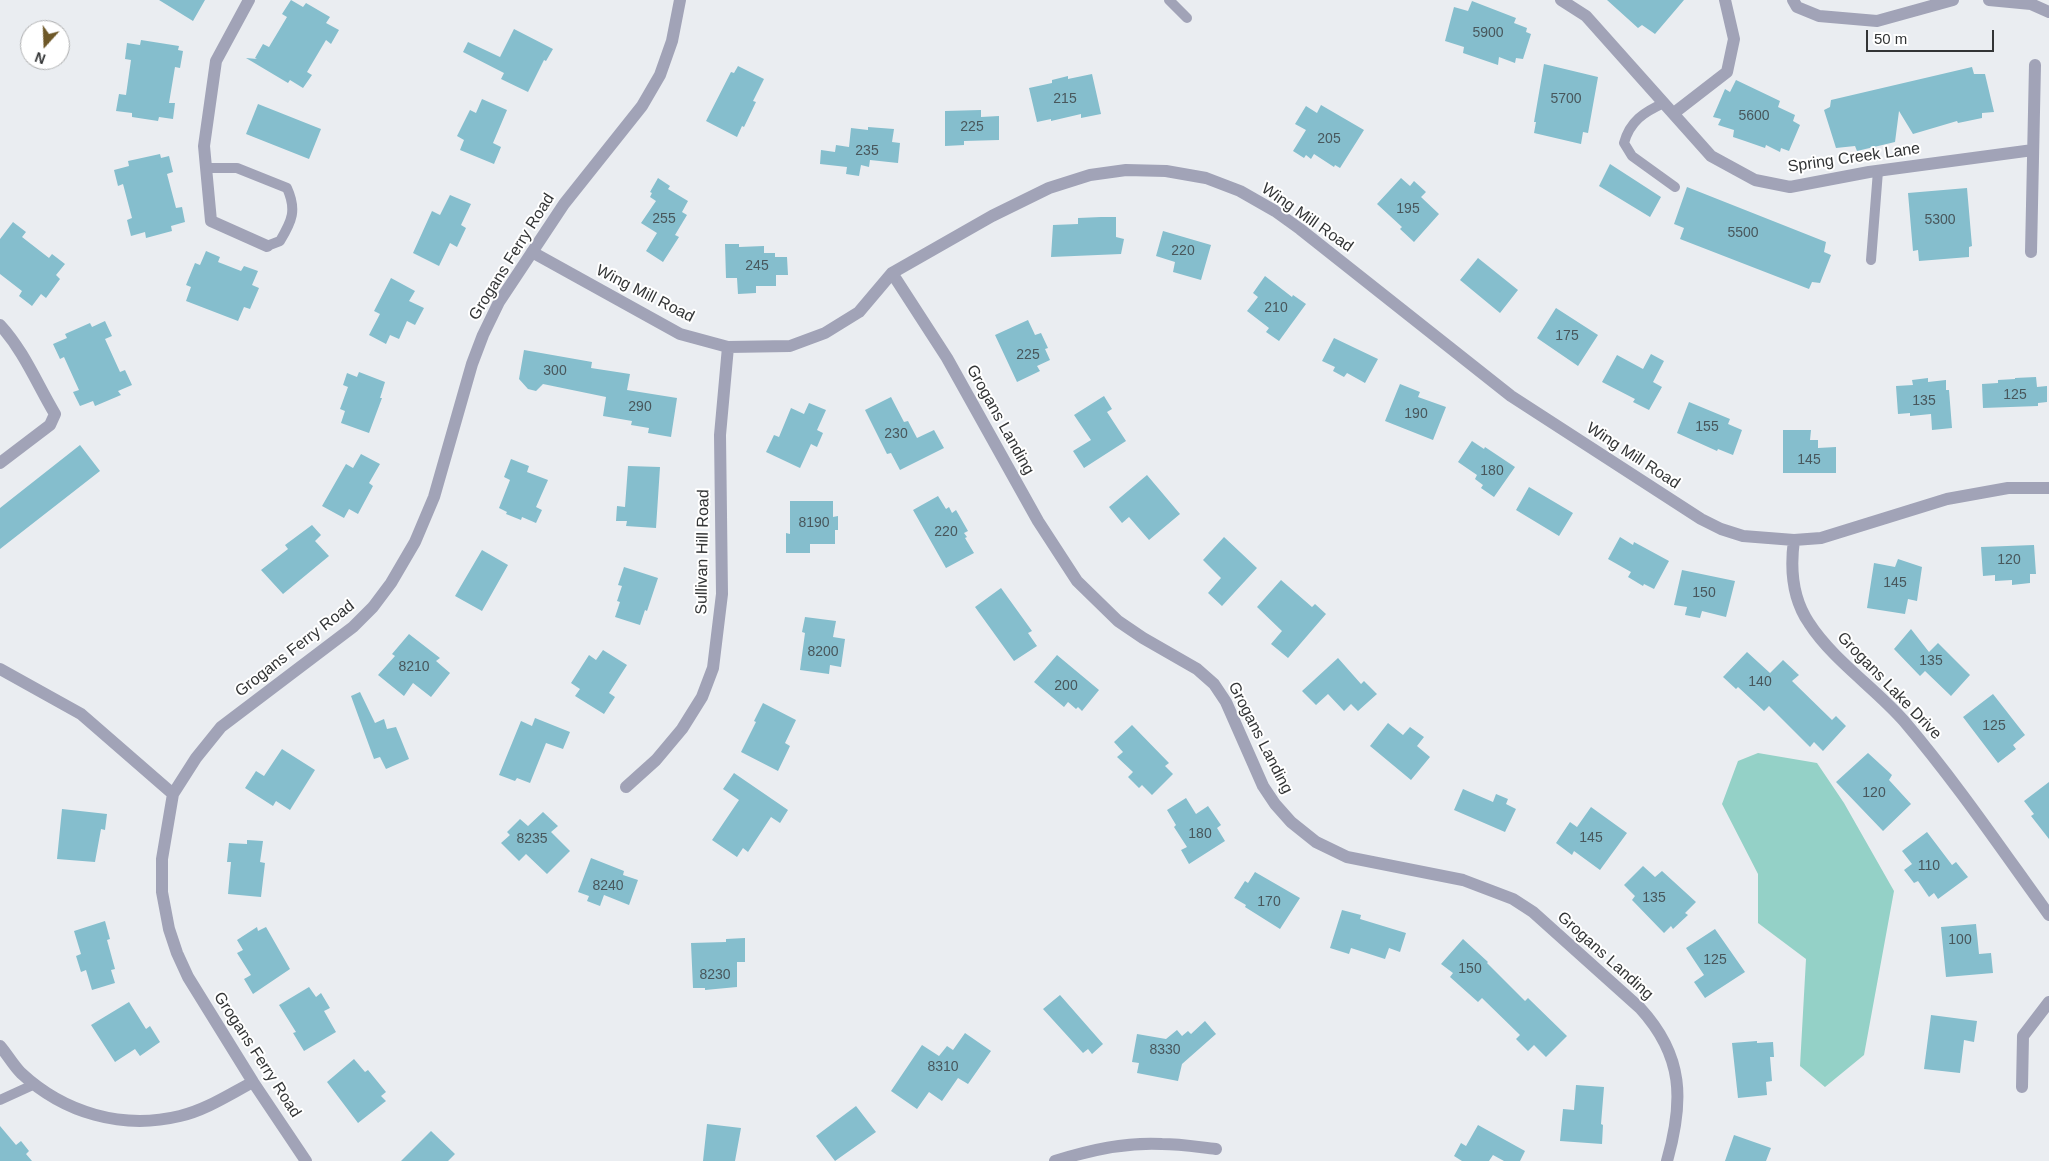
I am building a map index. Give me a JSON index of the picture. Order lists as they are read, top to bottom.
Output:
{
  "streets": {
    "street": [
      "Spring Creek Lane",
      "Wing Mill Road",
      "Grogans Ferry Road",
      "Grogans Landing",
      "Sullivan Hill Road",
      "Grogans Lake Drive"
    ]
  },
  "crossings": [
    ["Wing Mill Road", "Grogans Ferry Road"],
    ["Wing Mill Road", "Grogans Landing"],
    ["Wing Mill Road", "Sullivan Hill Road"],
    ["Wing Mill Road", "Grogans Lake Drive"]
  ],
  "house_numbers": [
    "5900",
    "215",
    "5700",
    "5600",
    "225",
    "205",
    "235",
    "195",
    "255",
    "5300",
    "5500",
    "220",
    "245",
    "210",
    "175",
    "225",
    "300",
    "125",
    "135",
    "290",
    "190",
    "155",
    "230",
    "145",
    "180",
    "8190",
    "220",
    "120",
    "145",
    "150",
    "8200",
    "135",
    "8210",
    "140",
    "200",
    "125",
    "120",
    "180",
    "145",
    "8235",
    "110",
    "8240",
    "135",
    "170",
    "100",
    "125",
    "150",
    "8230",
    "8330",
    "8310"
  ],
  "scale_bar": "50 m",
  "north": "bottom"
}
